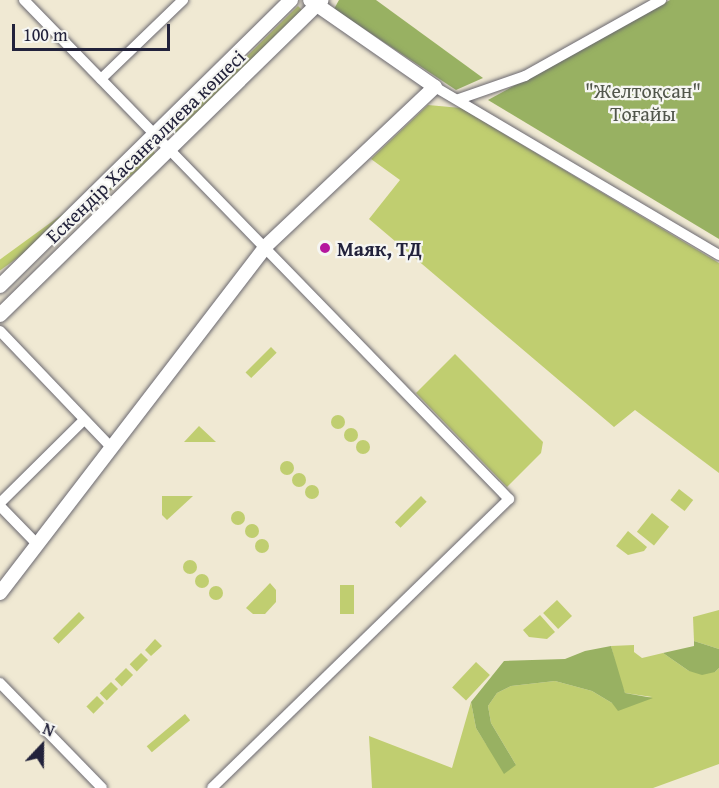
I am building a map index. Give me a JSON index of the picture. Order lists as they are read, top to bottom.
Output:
{
  "streets": {
    "street": ["Ескендір Хасанғалиева көшесі"]
  },
  "parks": ["\"Желтоқсан\" Тоғайы"],
  "places": ["Маяк, ТД"],
  "scale_bar": "100 m",
  "north": "top"
}
